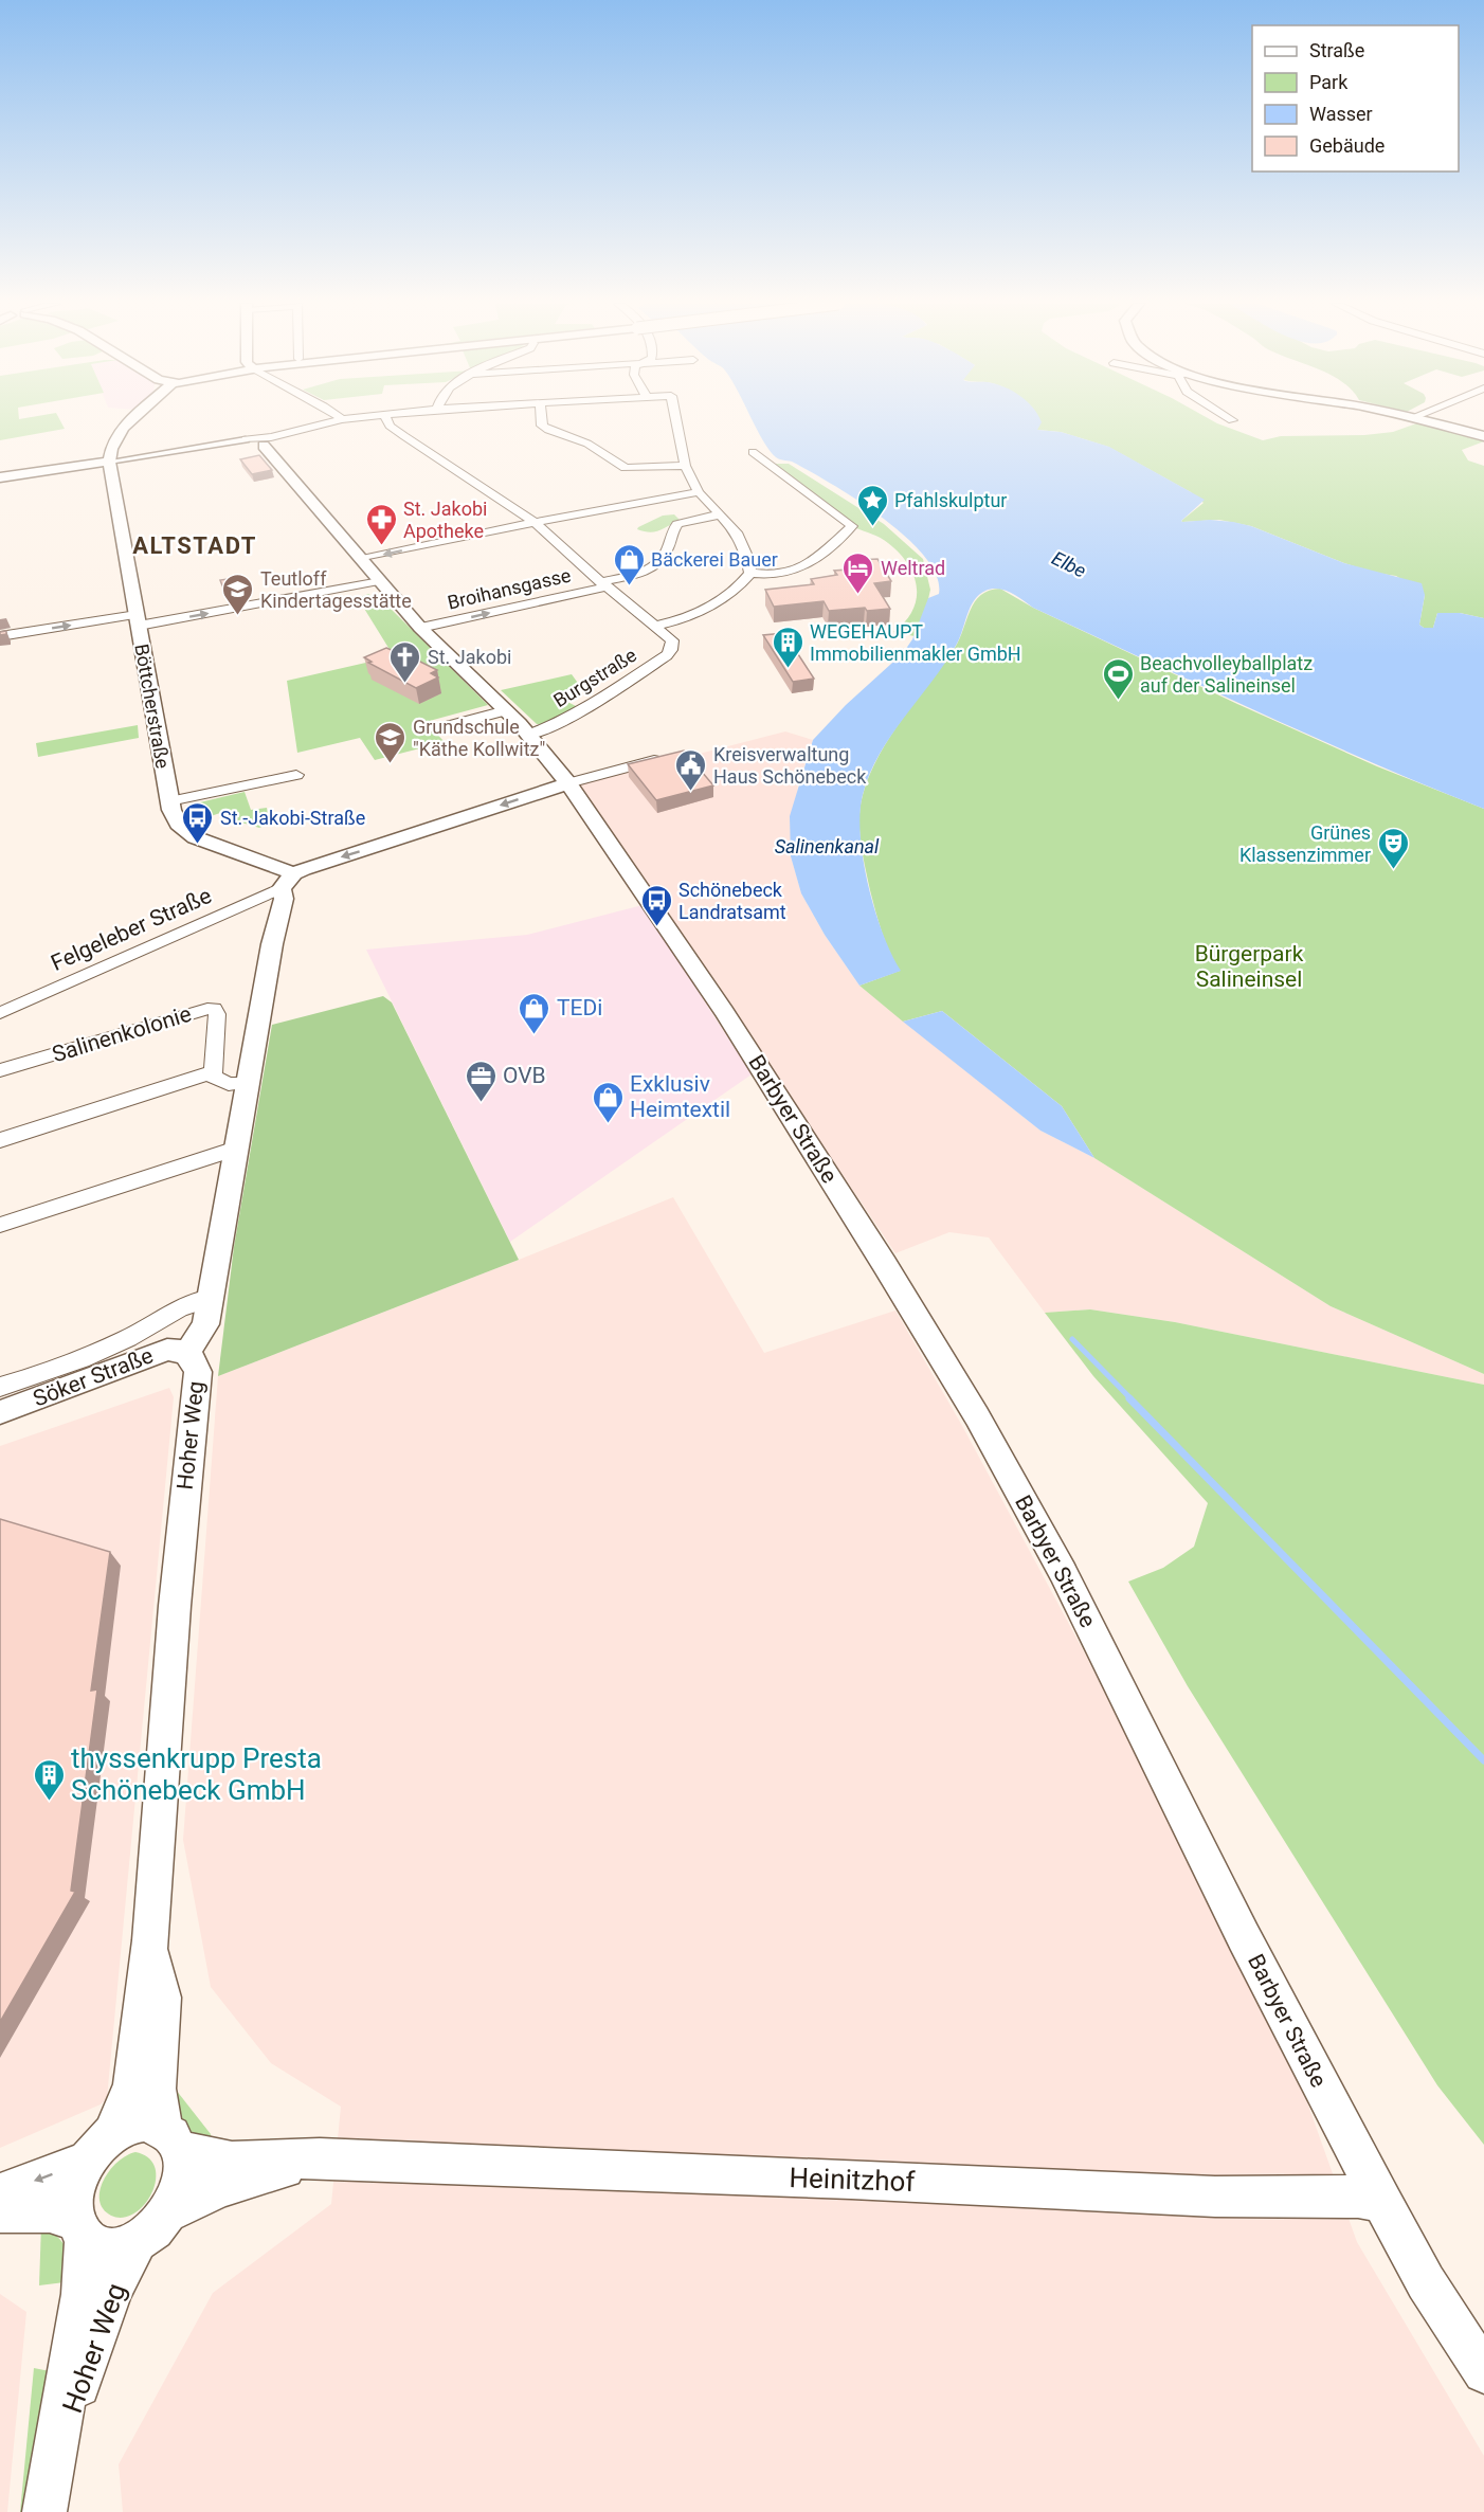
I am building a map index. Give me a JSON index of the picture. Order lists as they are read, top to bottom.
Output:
{
  "streets": {
    "street": [
      "Broihansgasse",
      "Burgstraße",
      "Böttcherstraße",
      "Felgeleber Straße",
      "Salinenkolonie",
      "Barbyer Straße",
      "Söker Straße",
      "Hoher Weg",
      "Heinitzhof"
    ]
  },
  "crossings": [
    ["Broihansgasse", "Barbyer Straße"],
    ["Burgstraße", "Barbyer Straße"],
    ["Böttcherstraße", "Felgeleber Straße"],
    ["Böttcherstraße", "Hoher Weg"],
    ["Felgeleber Straße", "Barbyer Straße"],
    ["Felgeleber Straße", "Hoher Weg"],
    ["Barbyer Straße", "Heinitzhof"],
    ["Söker Straße", "Hoher Weg"],
    ["Hoher Weg", "Heinitzhof"]
  ],
  "districts": ["ALTSTADT"],
  "water": ["Elbe", "Salinenkanal"],
  "parks": ["Bürgerpark Salineinsel"],
  "places": {
    "place": ["Pfahlskulptur"],
    "pharmacy": ["St. Jakobi Apotheke"],
    "shop": ["Bäckerei Bauer", "TEDi", "Exklusiv Heimtextil"],
    "hotel": ["Weltrad"],
    "school or university": ["Teutloff Kindertagesstätte", "Grundschule \"Käthe Kollwitz\""],
    "building": ["WEGEHAUPT Immobilienmakler GmbH", "thyssenkrupp Presta Schönebeck GmbH"],
    "church": ["St. Jakobi"],
    "sports": ["Beachvolleyballplatz auf der Salineinsel"],
    "public building": ["Kreisverwaltung Haus Schönebeck"],
    "bus stop": ["St.-Jakobi-Straße", "Schönebeck Landratsamt"],
    "theatre": ["Grünes Klassenzimmer"],
    "office": ["OVB"]
  },
  "legend": [
    "Straße",
    "Park",
    "Wasser",
    "Gebäude"
  ]
}
